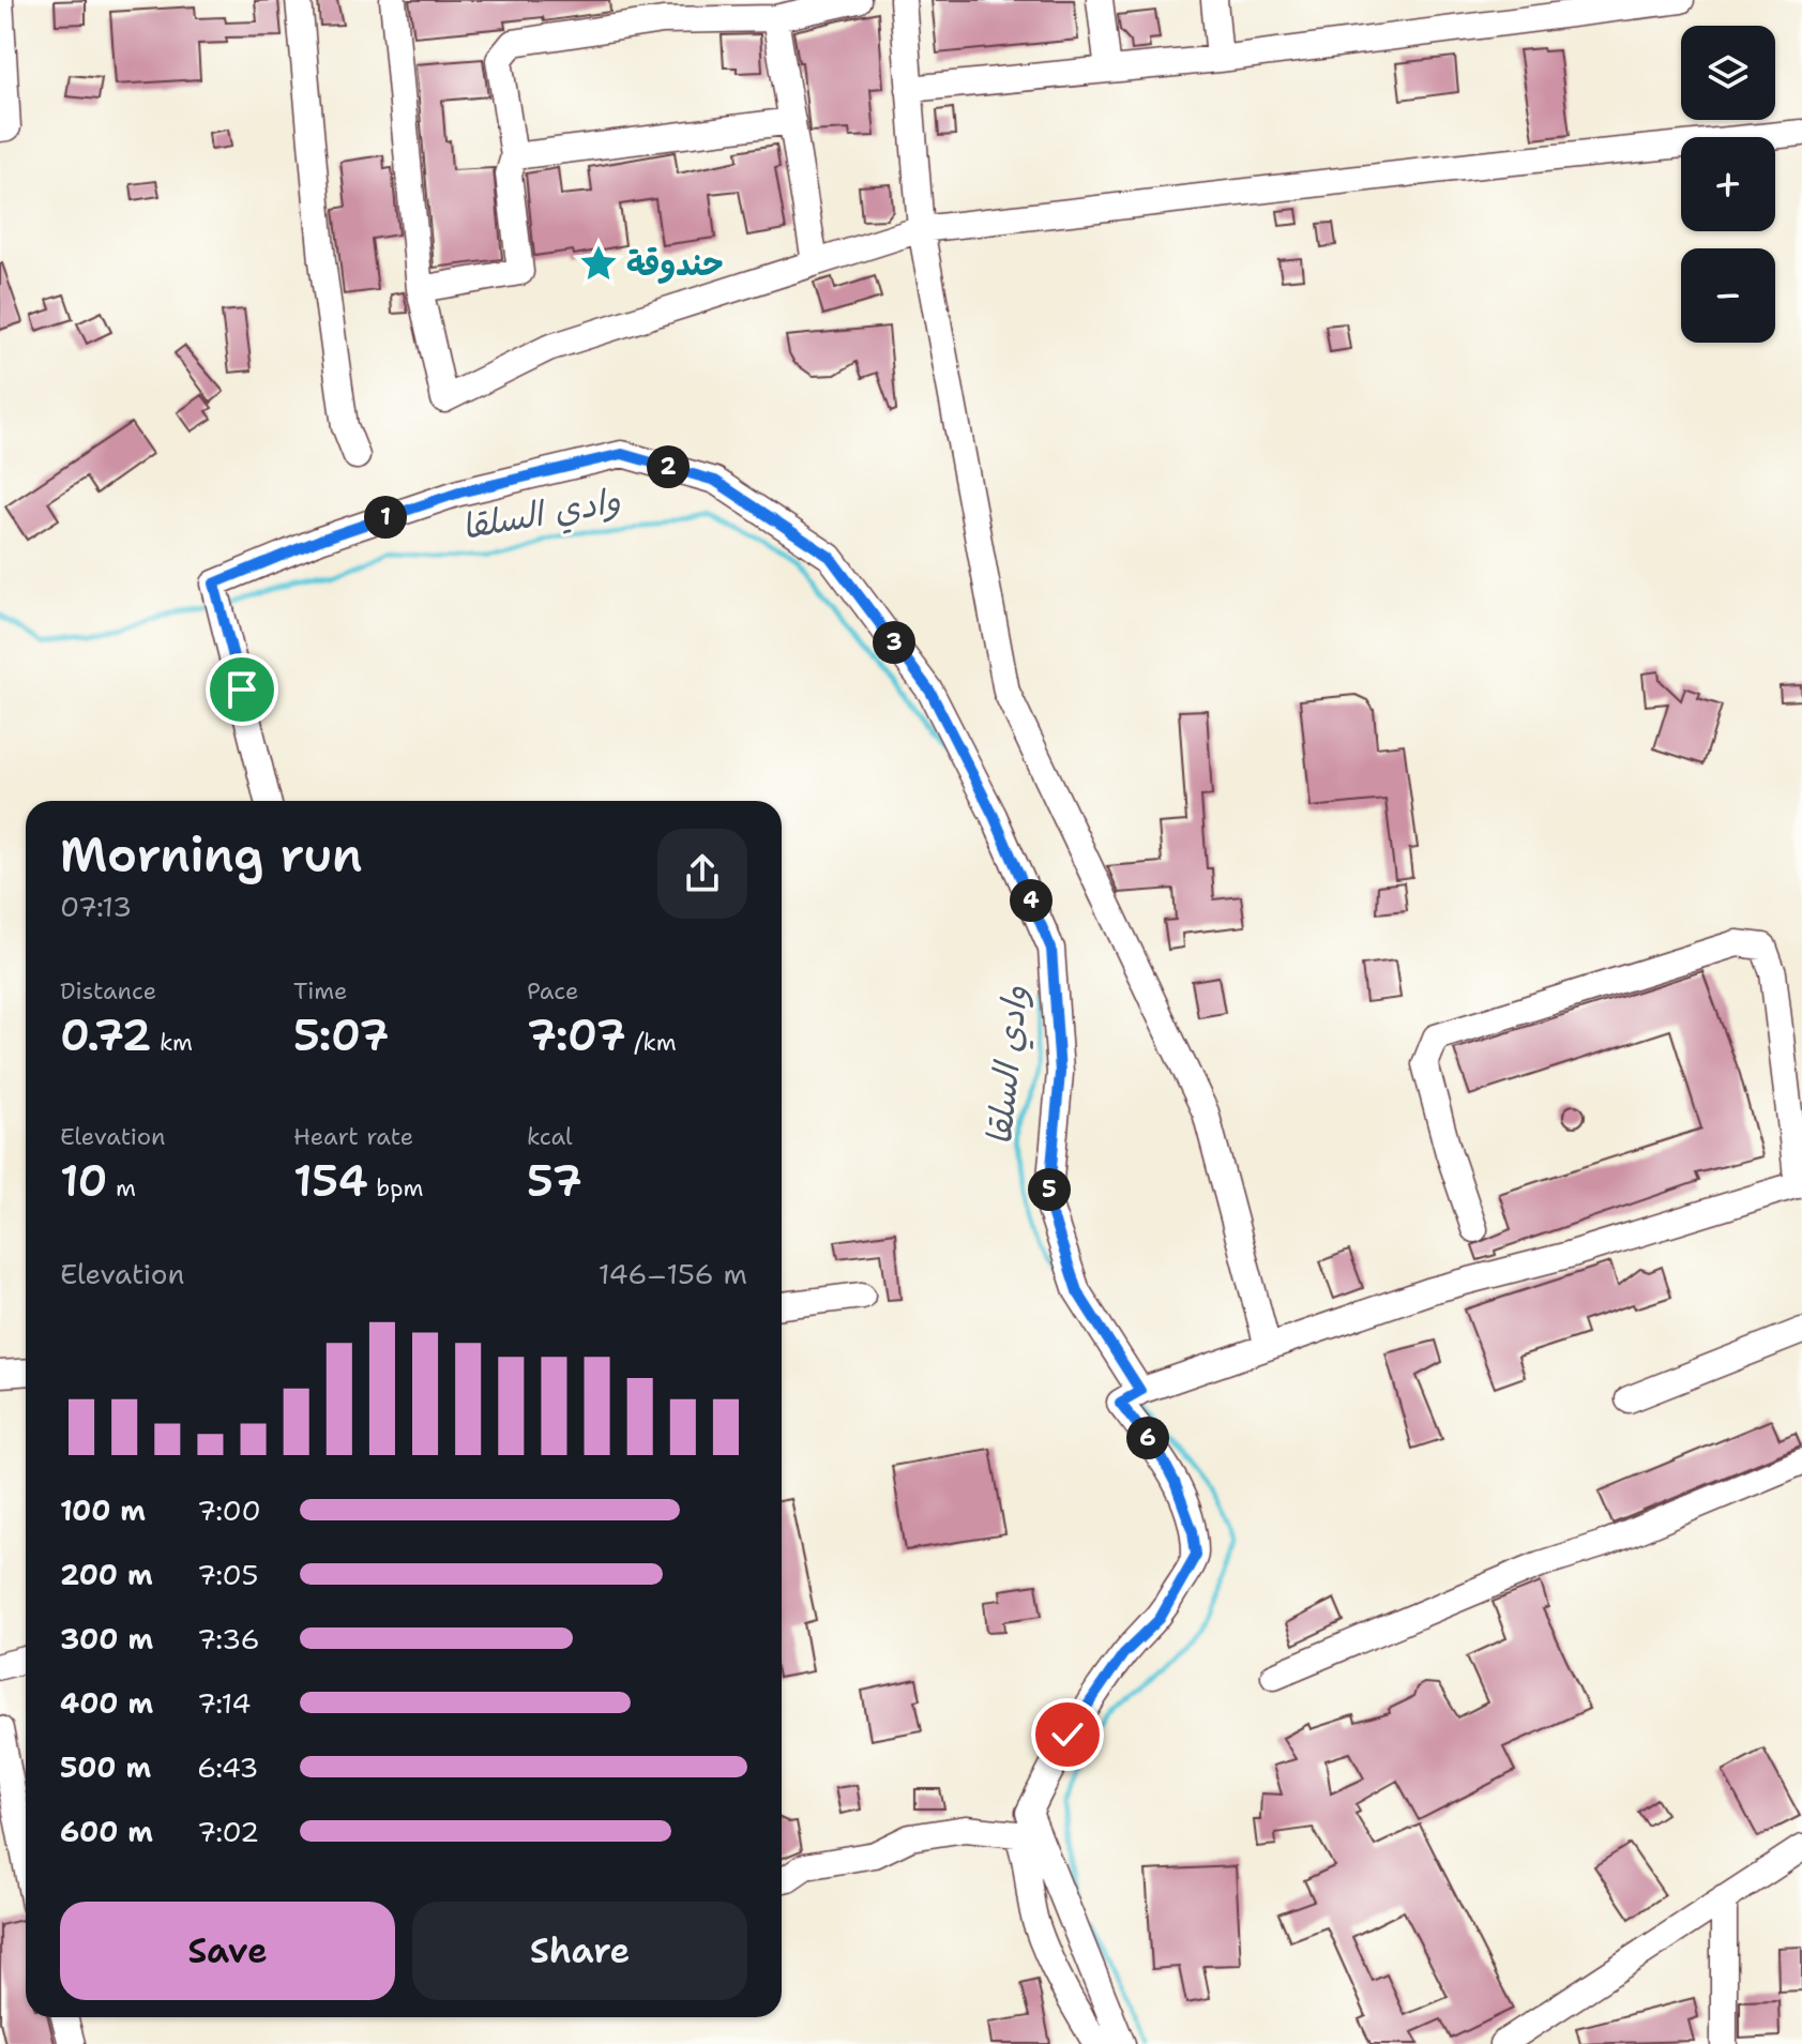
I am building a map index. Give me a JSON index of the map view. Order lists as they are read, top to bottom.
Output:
{
  "water": ["وادي السلقا"],
  "places": {
    "place": ["حندوقة"]
  },
  "page": {
    "map_buttons": ["+", "−"],
    "pins": [
      "2",
      "1",
      "3",
      "4",
      "5",
      "6"
    ],
    "heading": ["Morning run", "07:13"],
    "stats": [
      ["Distance", "0.72 km"],
      ["Time", "5:07"],
      ["Pace", "7:07 /km"],
      ["Elevation", "10 m"],
      ["Heart rate", "154 bpm"],
      ["kcal", "57"]
    ],
    "chart": ["Elevation", "146–156 m"],
    "list": [
      {
        "name": "100 m",
        "note": "7:00"
      },
      {
        "name": "200 m",
        "note": "7:05"
      },
      {
        "name": "300 m",
        "note": "7:36"
      },
      {
        "name": "400 m",
        "note": "7:14"
      },
      {
        "name": "500 m",
        "note": "6:43"
      },
      {
        "name": "600 m",
        "note": "7:02"
      }
    ],
    "buttons": ["Save", "Share"]
  }
}
